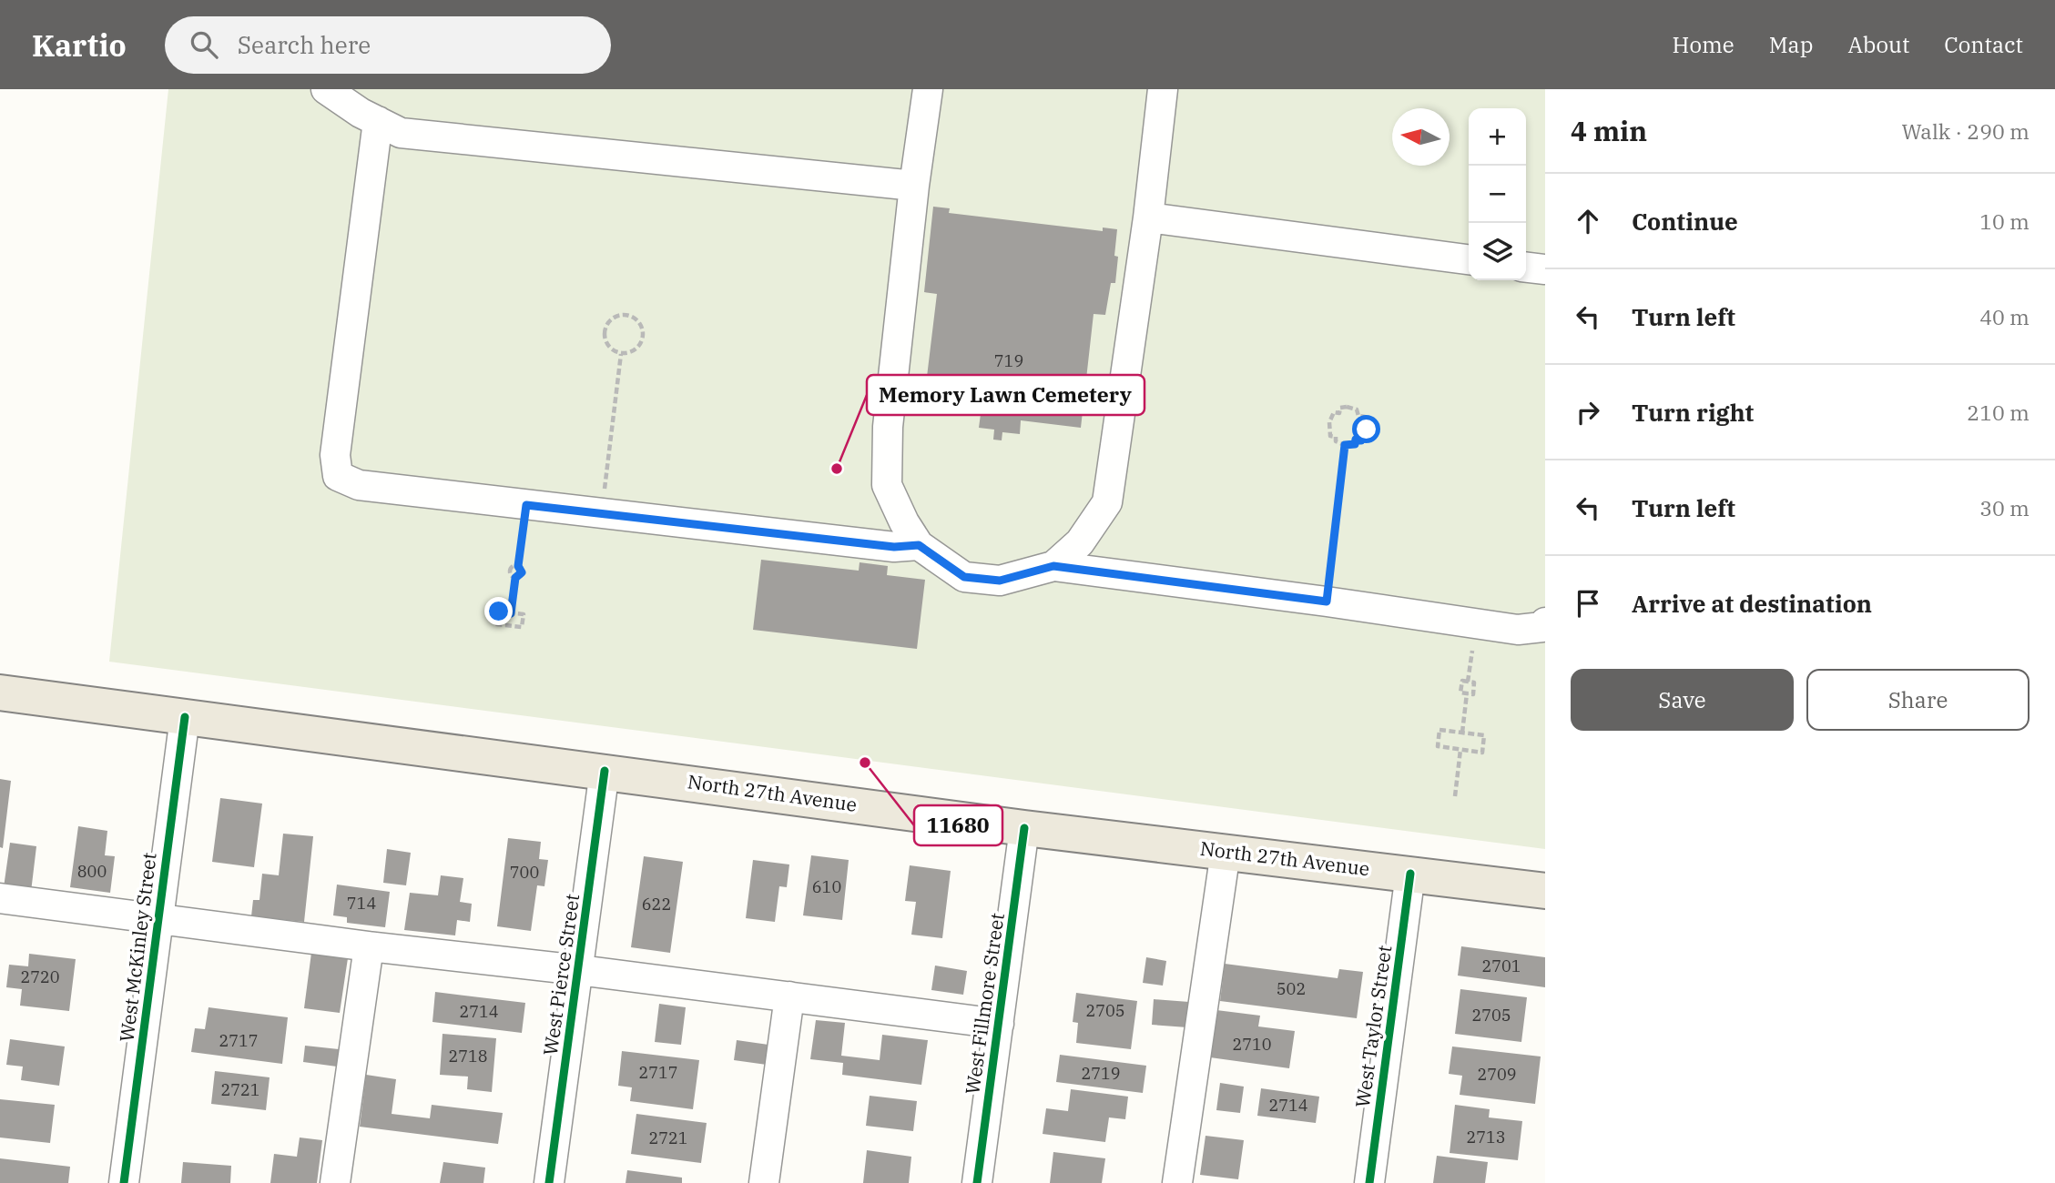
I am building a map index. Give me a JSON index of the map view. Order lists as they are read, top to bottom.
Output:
{
  "streets": {
    "main road": ["North 27th Avenue"],
    "street": [
      "West McKinley Street",
      "West Pierce Street",
      "West Fillmore Street",
      "West Taylor Street"
    ]
  },
  "crossings": [
    ["North 27th Avenue", "West McKinley Street"],
    ["North 27th Avenue", "West Pierce Street"],
    ["North 27th Avenue", "West Fillmore Street"],
    ["North 27th Avenue", "West Taylor Street"]
  ],
  "places": ["Memory Lawn Cemetery", "11680"],
  "house_numbers": [
    "719",
    "800",
    "700",
    "610",
    "714",
    "622",
    "2701",
    "2720",
    "502",
    "2705",
    "2714",
    "2705",
    "2717",
    "2710",
    "2718",
    "2717",
    "2719",
    "2709",
    "2721",
    "2714",
    "2713",
    "2721"
  ],
  "north": "left",
  "page": {
    "header": "Kartio",
    "search": "Search here",
    "nav": [
      "Home",
      "Map",
      "About",
      "Contact"
    ],
    "heading": ["4 min", "Walk · 290 m"],
    "map_buttons": ["+", "−"],
    "list": [
      ["Continue", "10 m"],
      ["Turn left", "40 m"],
      ["Turn right", "210 m"],
      ["Turn left", "30 m"],
      "Arrive at destination"
    ],
    "buttons": ["Save", "Share"]
  }
}
